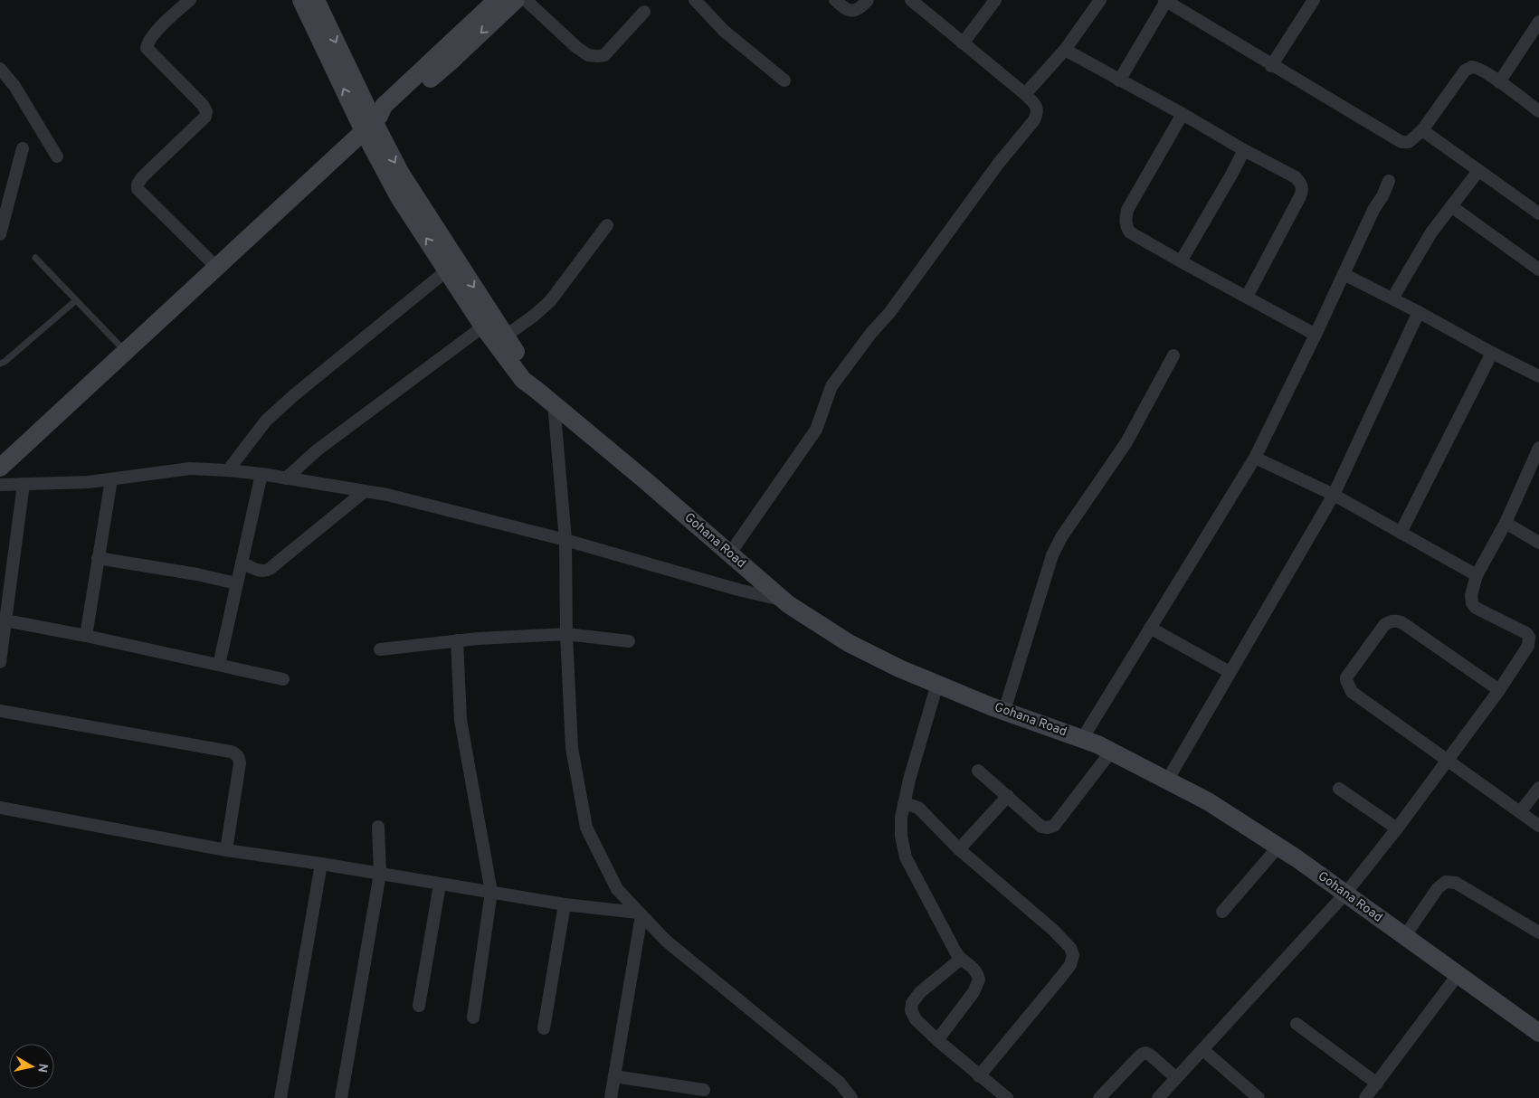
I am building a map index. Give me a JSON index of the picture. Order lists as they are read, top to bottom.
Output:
{
  "streets": {
    "main road": ["Gohana Road"]
  },
  "north": "right"
}
